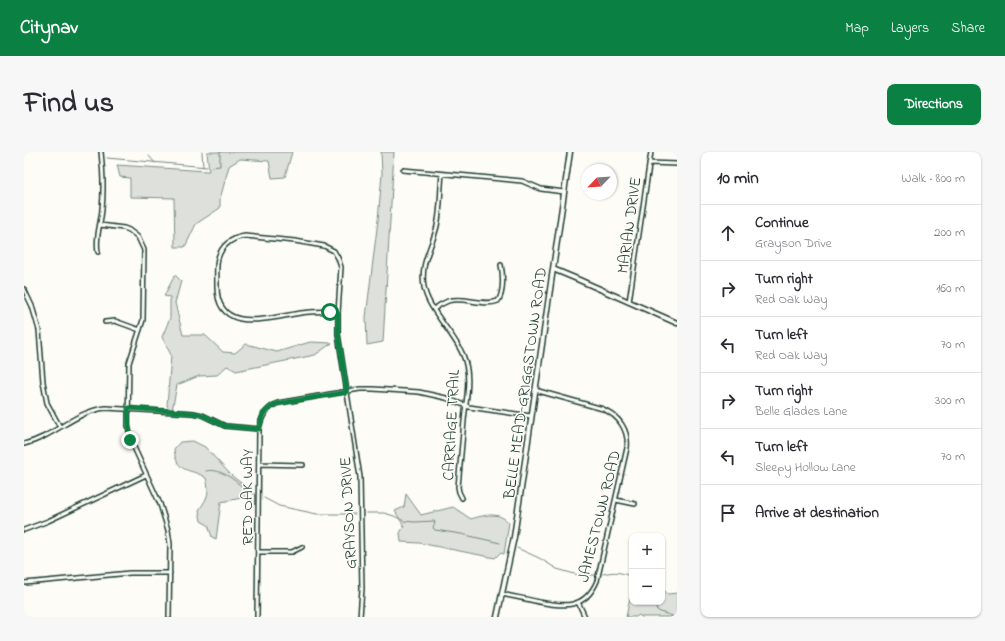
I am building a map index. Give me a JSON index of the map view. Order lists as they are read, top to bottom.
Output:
{
  "streets": {
    "street": [
      "MARIAN DRIVE",
      "BELLE MEAD-GRIGGSTOWN ROAD",
      "CARRIAGE TRAIL",
      "RED OAK WAY",
      "GRAYSON DRIVE",
      "JAMESTOWN ROAD"
    ]
  },
  "crossings": [
    ["BELLE MEAD-GRIGGSTOWN ROAD", "RED OAK WAY"],
    ["BELLE MEAD-GRIGGSTOWN ROAD", "JAMESTOWN ROAD"],
    ["CARRIAGE TRAIL", "RED OAK WAY"],
    ["RED OAK WAY", "GRAYSON DRIVE"]
  ],
  "north": "bottom left",
  "page": {
    "header": "Citynav",
    "nav": ["Map", "Layers", "Share"],
    "title": "Find us",
    "buttons": "Directions",
    "heading": ["10 min", "Walk · 800 m"],
    "list": [
      ["Continue", "Grayson Drive", "200 m"],
      ["Turn right", "Red Oak Way", "160 m"],
      ["Turn left", "Red Oak Way", "70 m"],
      ["Turn right", "Belle Glades Lane", "300 m"],
      ["Turn left", "Sleepy Hollow Lane", "70 m"],
      "Arrive at destination"
    ],
    "map_buttons": ["+", "−"]
  }
}
